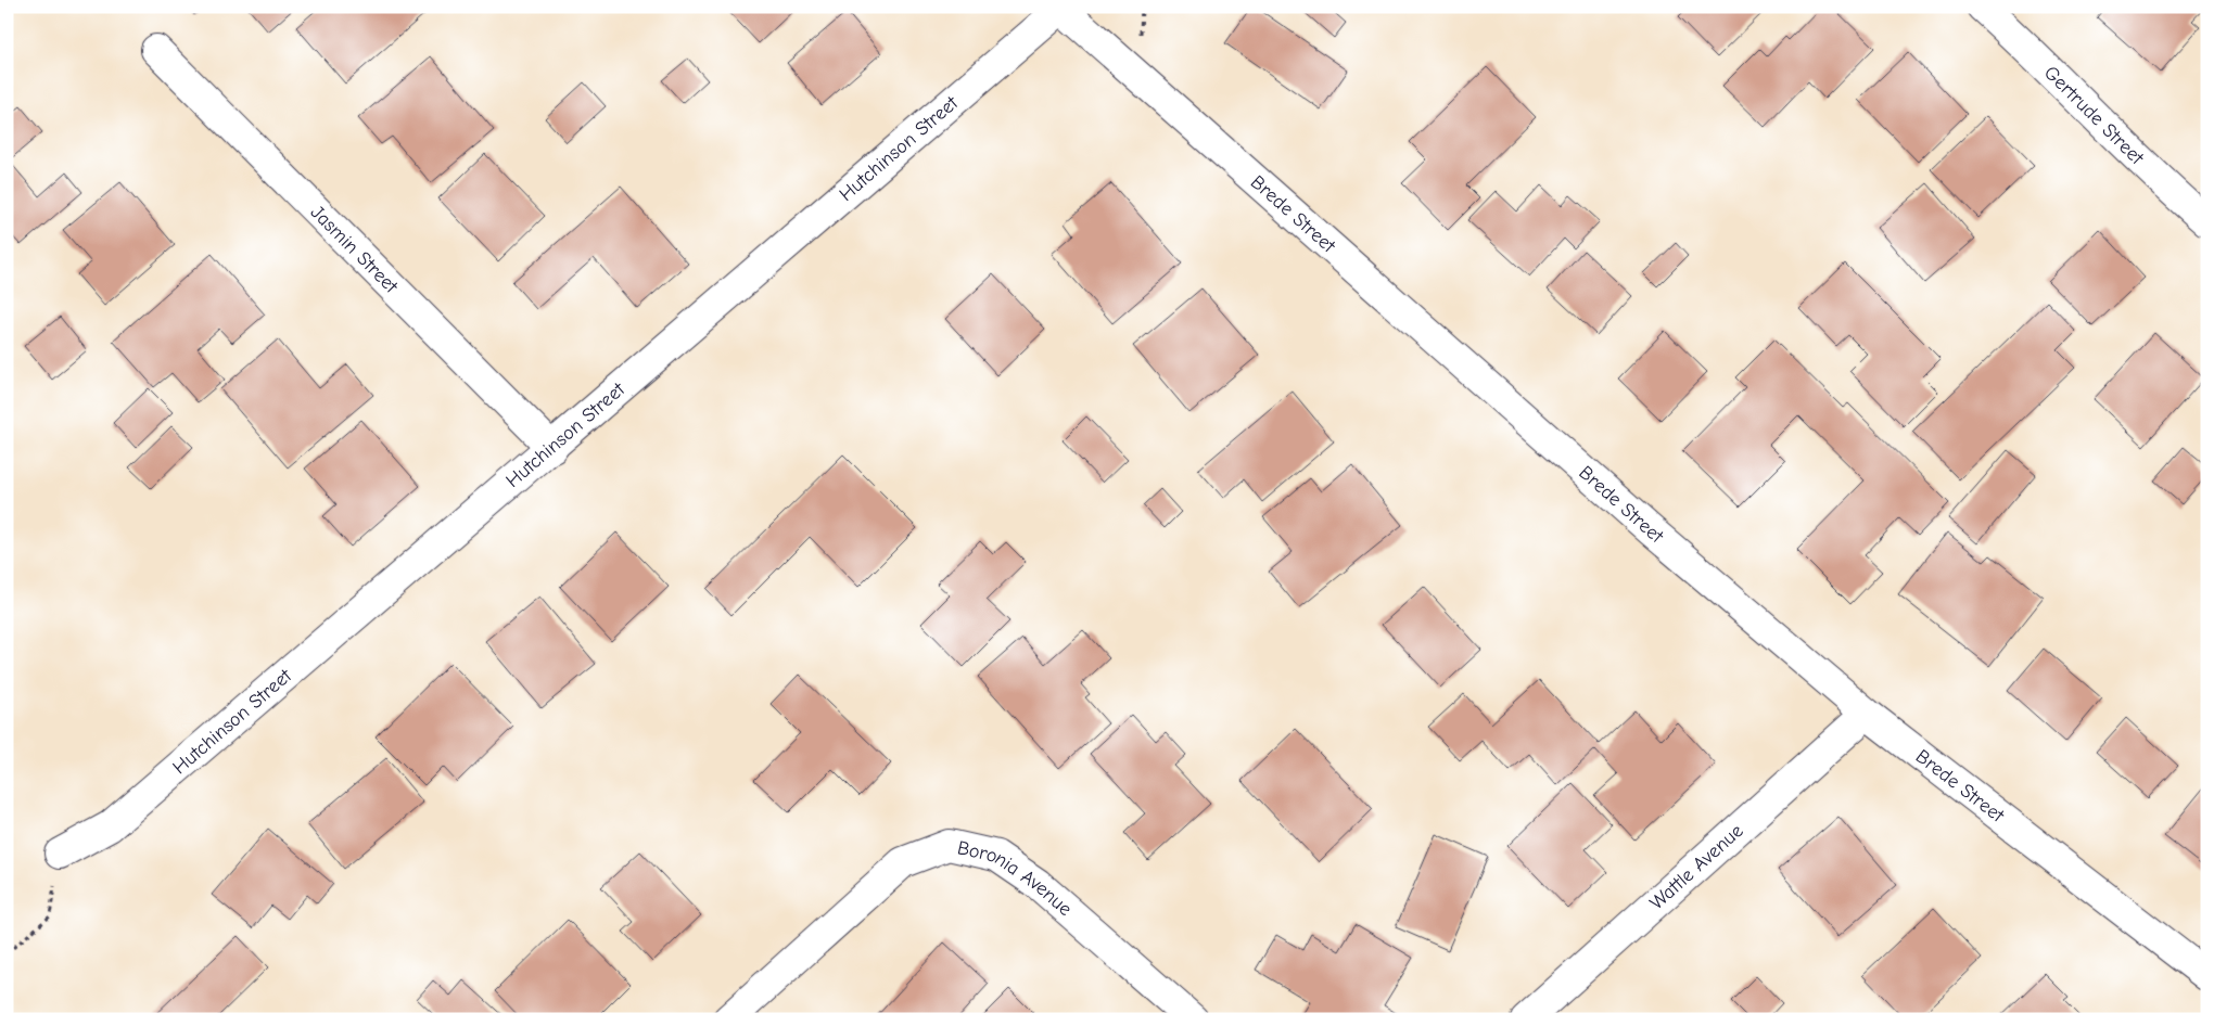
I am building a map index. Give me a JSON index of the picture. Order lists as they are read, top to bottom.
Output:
{
  "streets": {
    "street": [
      "Gertrude Street",
      "Hutchinson Street",
      "Brede Street",
      "Jasmin Street",
      "Wattle Avenue",
      "Boronia Avenue"
    ]
  },
  "crossings": [
    ["Hutchinson Street", "Brede Street"],
    ["Hutchinson Street", "Jasmin Street"],
    ["Brede Street", "Wattle Avenue"]
  ]
}
